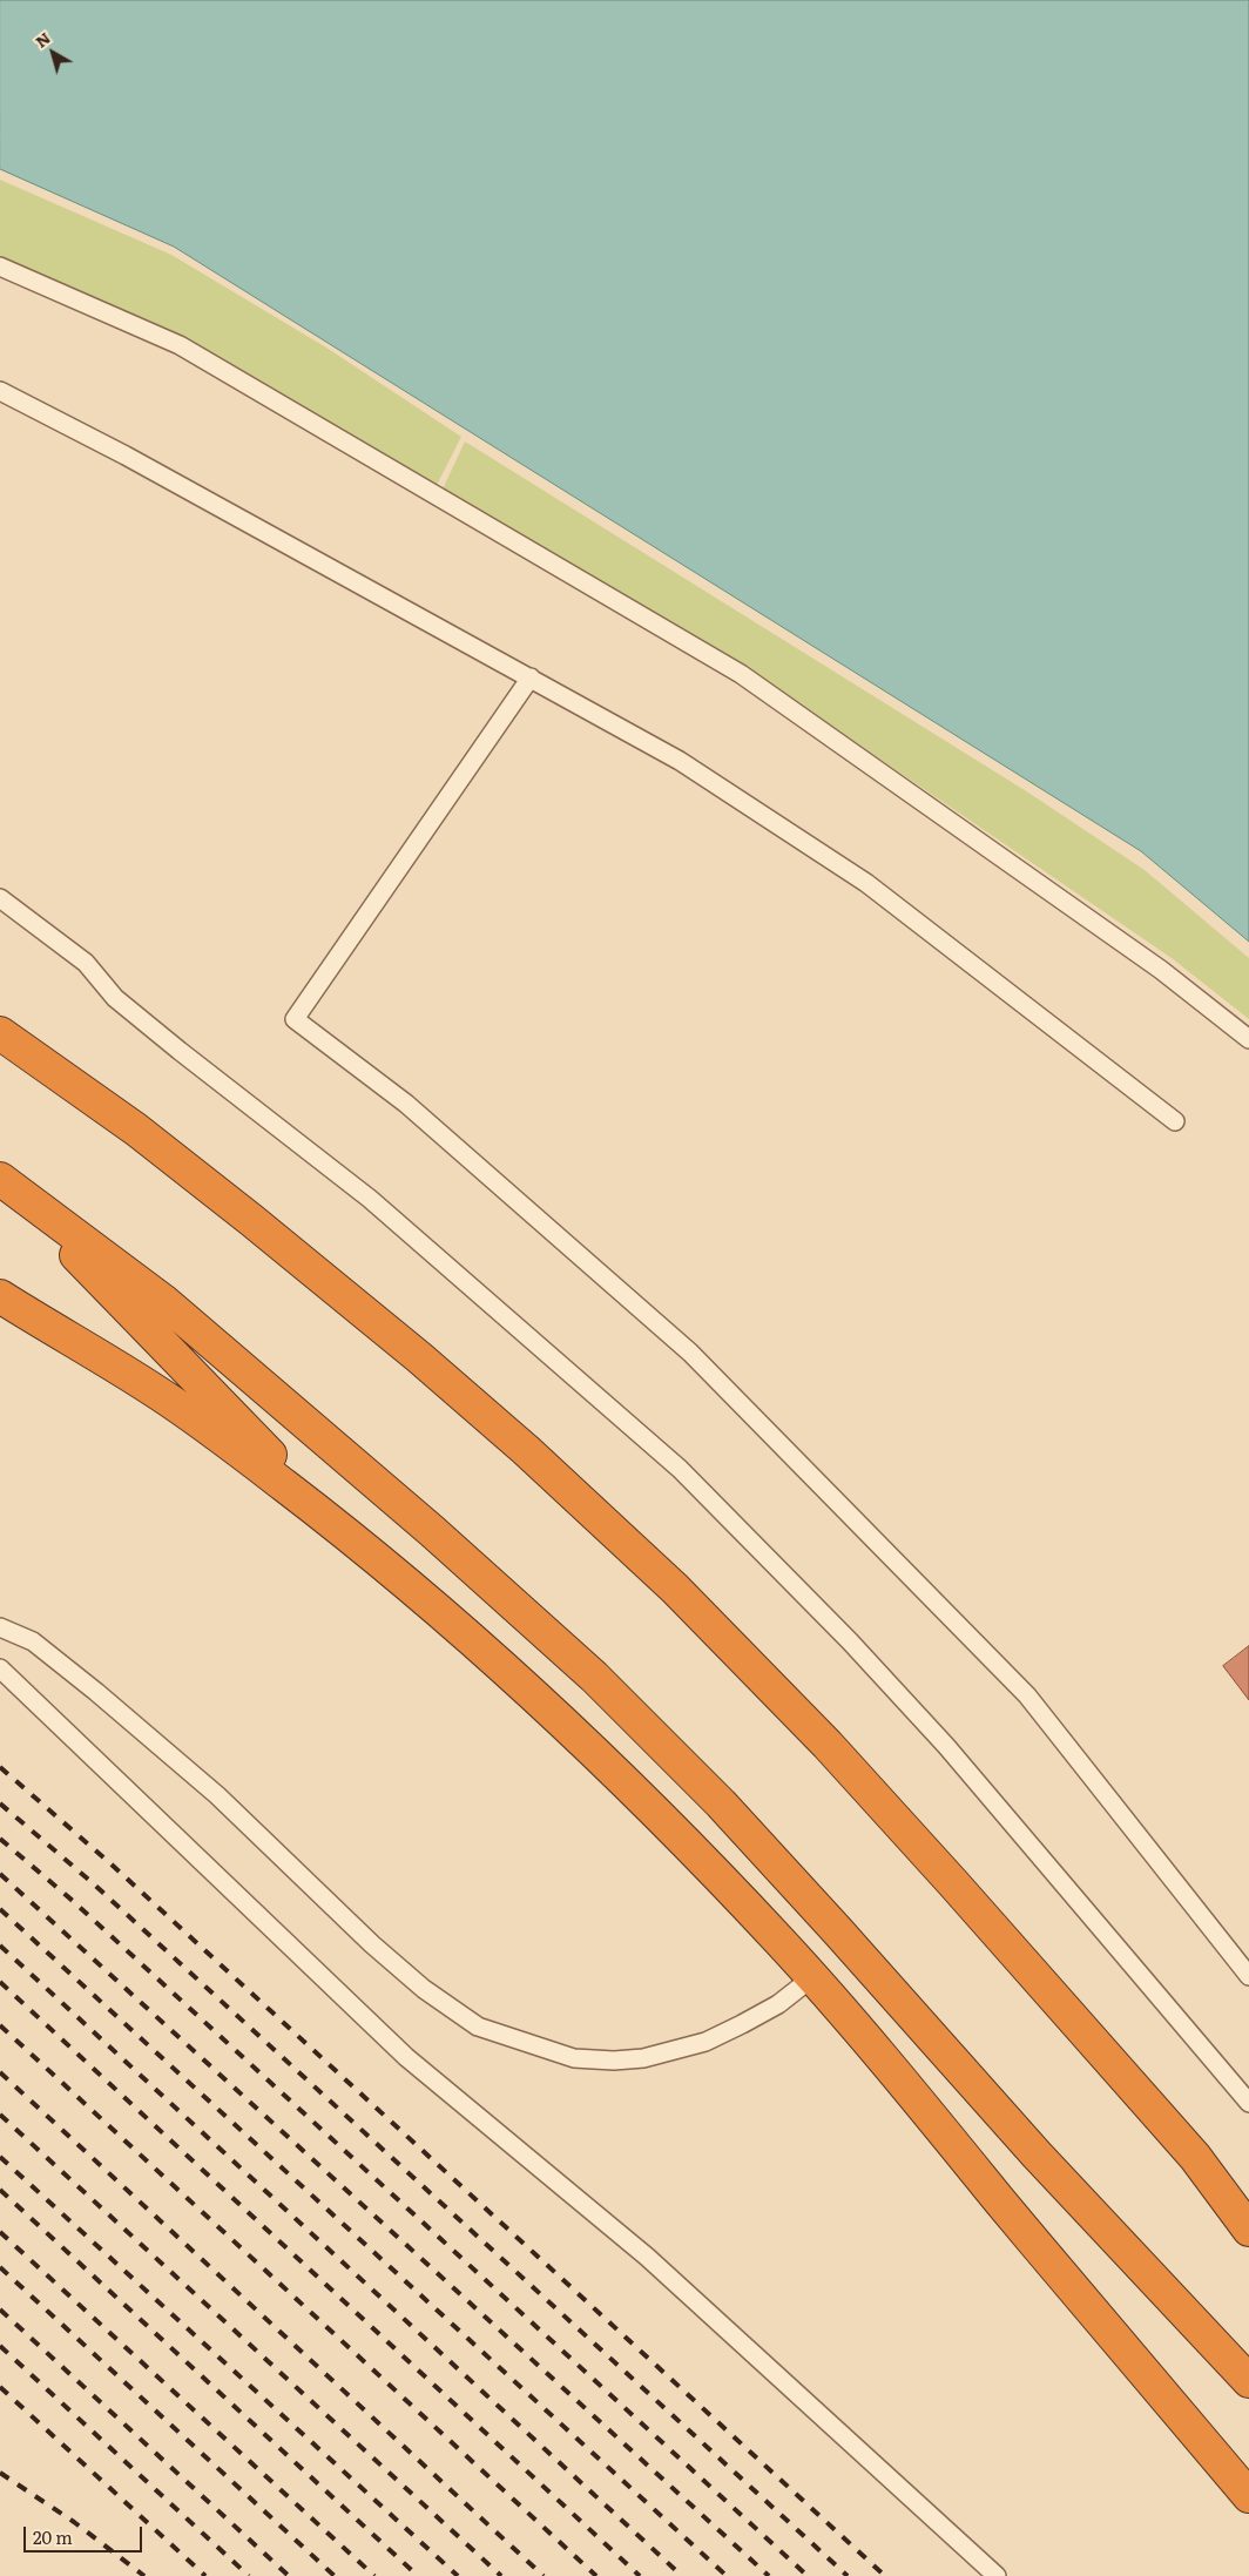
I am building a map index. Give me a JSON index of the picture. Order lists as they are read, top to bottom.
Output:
{
  "scale_bar": "20 m",
  "north": "top left"
}
